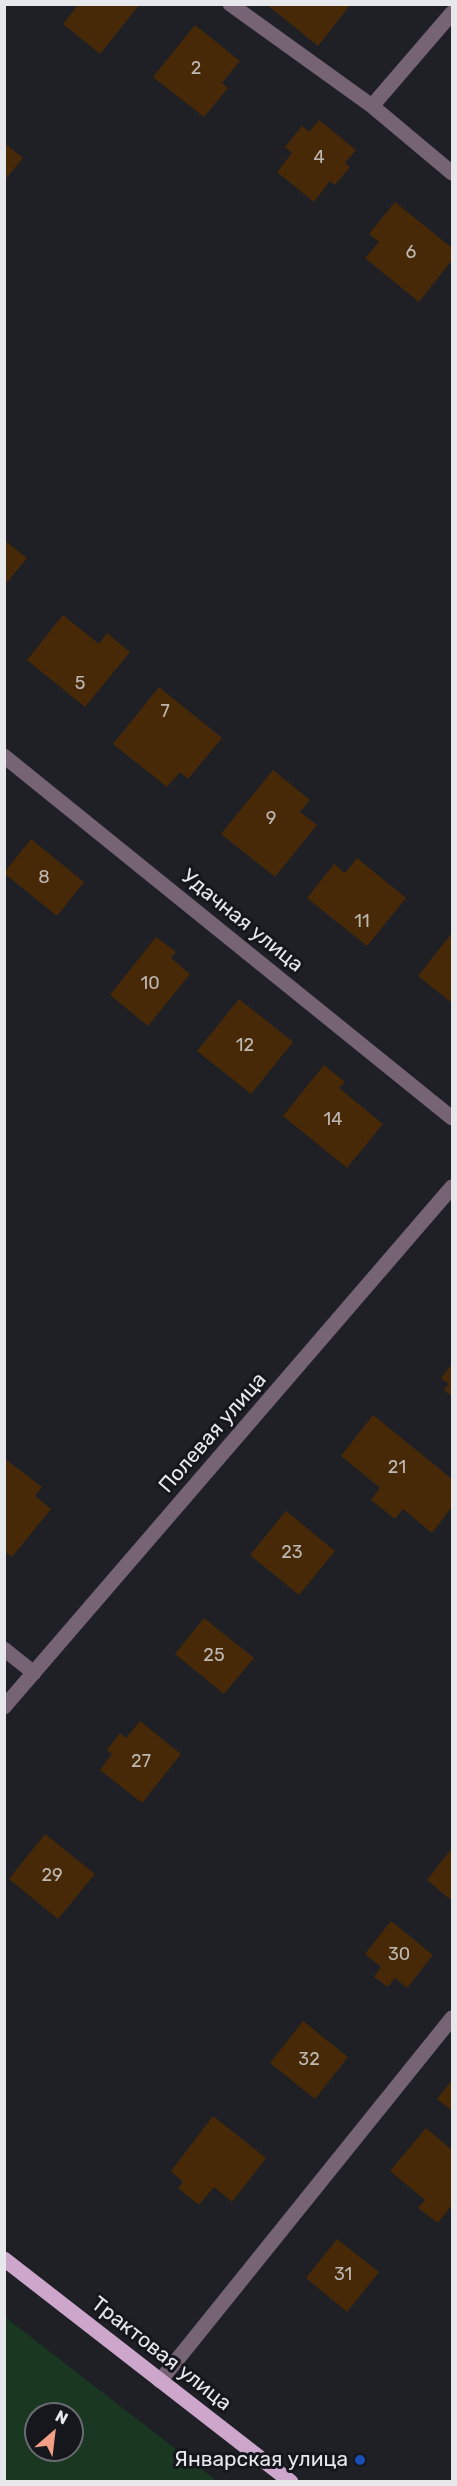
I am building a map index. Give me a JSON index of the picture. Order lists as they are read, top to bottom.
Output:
{
  "streets": {
    "main road": ["Трактовая улица"],
    "street": ["Удачная улица", "Полевая улица"]
  },
  "places": ["Январская улица"],
  "house_numbers": [
    "2",
    "4",
    "6",
    "5",
    "7",
    "9",
    "8",
    "11",
    "10",
    "12",
    "14",
    "21",
    "23",
    "25",
    "27",
    "29",
    "30",
    "32",
    "31"
  ],
  "north": "top right"
}
